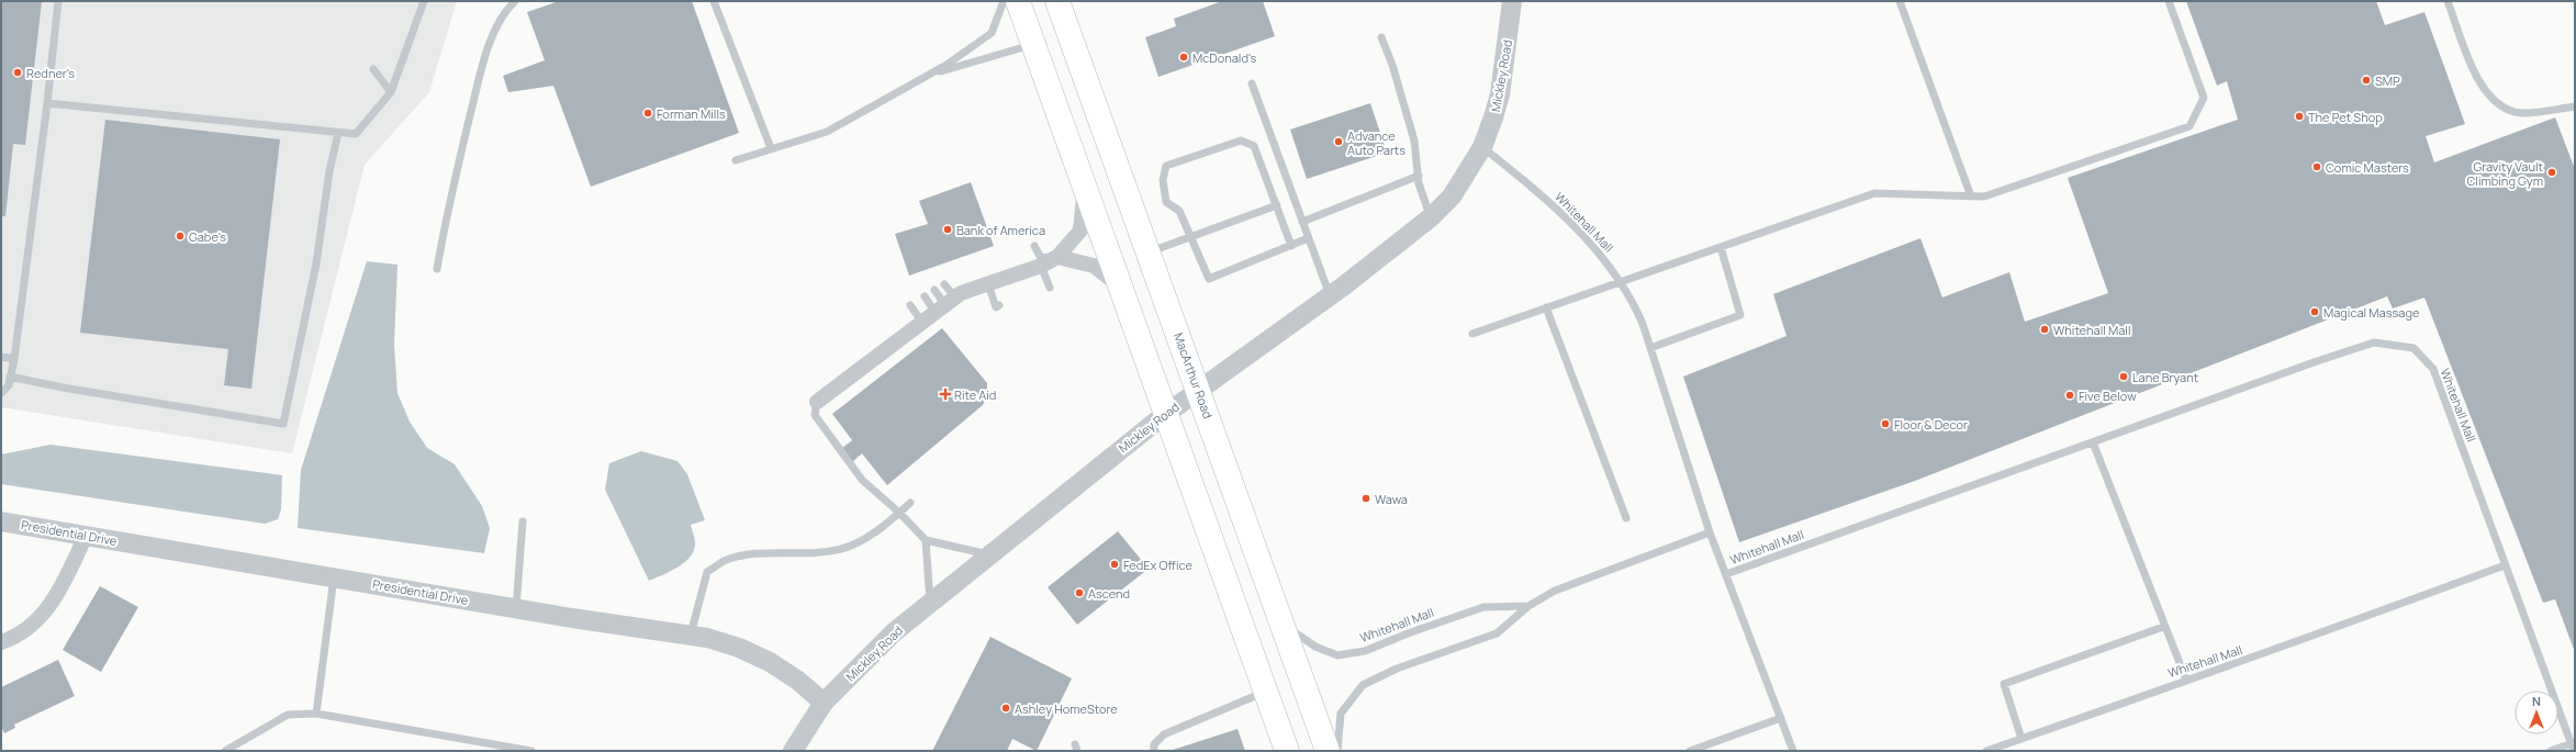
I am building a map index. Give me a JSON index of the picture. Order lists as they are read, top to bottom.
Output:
{
  "streets": {
    "highway": ["MacArthur Road"],
    "street": ["Mickley Road", "Presidential Drive"],
    "lane": ["Whitehall Mall"]
  },
  "crossings": [
    ["Mickley Road", "Whitehall Mall"],
    ["Mickley Road", "MacArthur Road"],
    ["Mickley Road", "Presidential Drive"],
    ["Whitehall Mall", "MacArthur Road"]
  ],
  "places": {
    "other": [
      "McDonald's",
      "Redner's",
      "SMP",
      "Forman Mills",
      "The Pet Shop",
      "Advance Auto Parts",
      "Comic Masters",
      "Gravity Vault Climbing Gym",
      "Bank of America",
      "Gabe's",
      "Magical Massage",
      "Whitehall Mall",
      "Lane Bryant",
      "Five Below",
      "Floor & Decor",
      "Wawa",
      "FedEx Office",
      "Ascend",
      "Ashley HomeStore"
    ],
    "health": ["Rite Aid"]
  },
  "north": "top"
}
